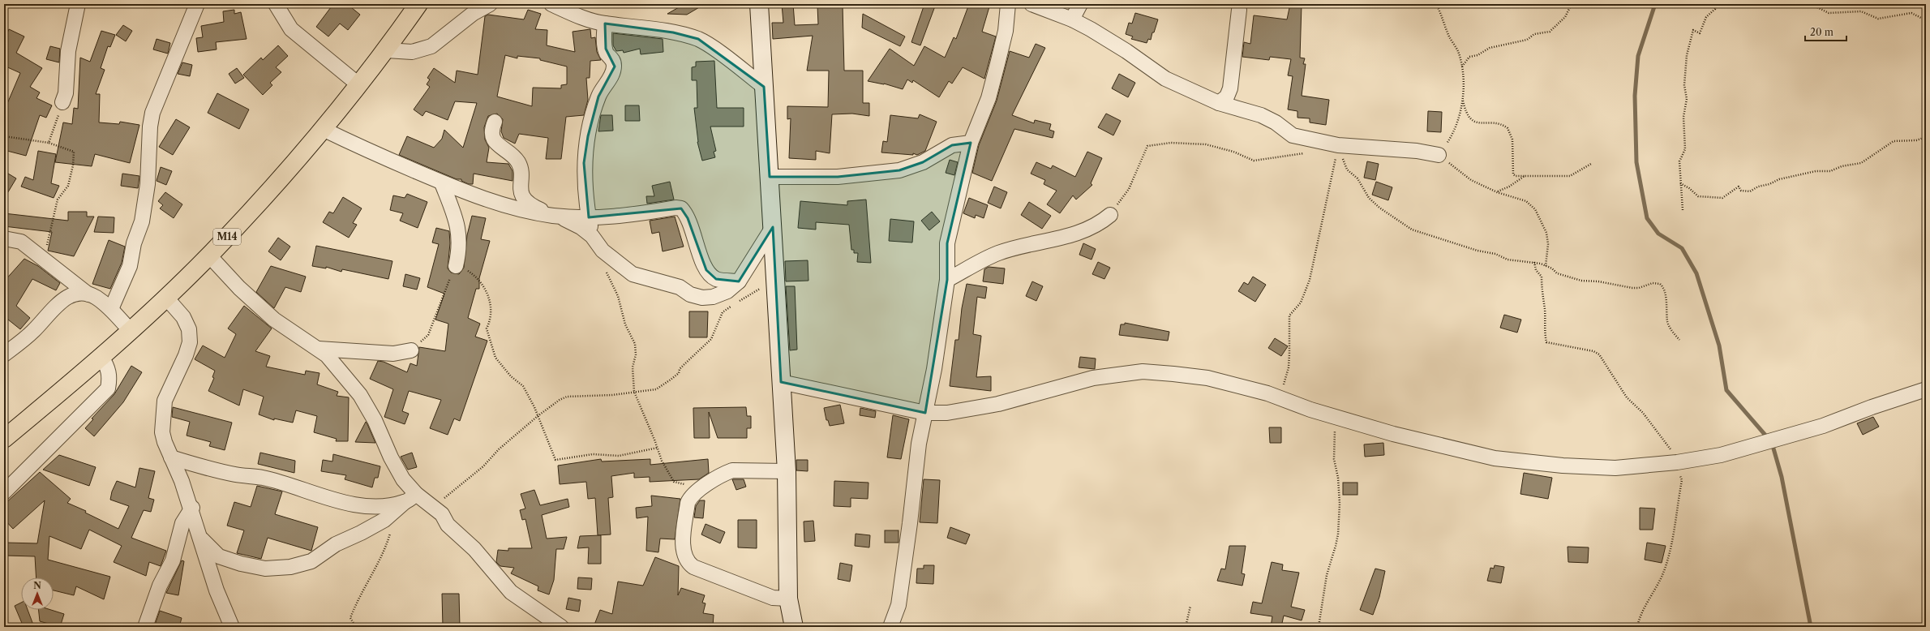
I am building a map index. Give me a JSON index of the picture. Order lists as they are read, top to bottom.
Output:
{
  "streets": {
    "highway": ["M14"]
  },
  "scale_bar": "20 m",
  "north": "top"
}
